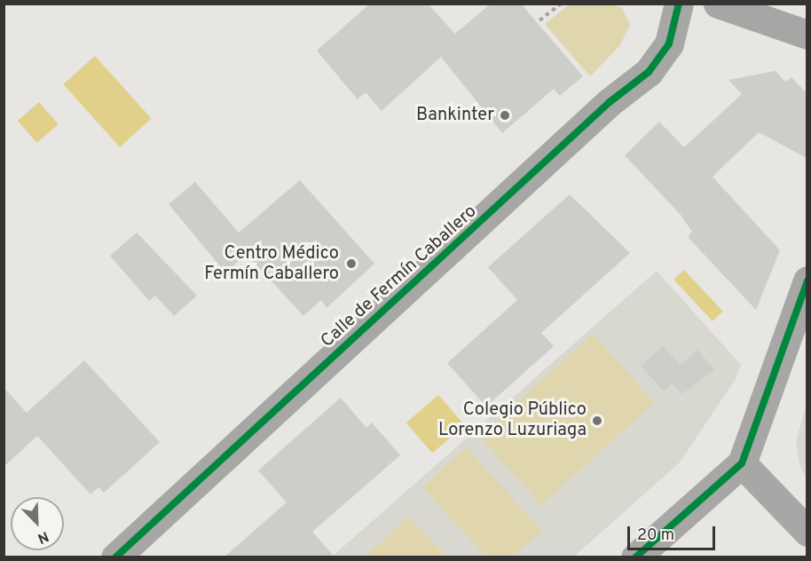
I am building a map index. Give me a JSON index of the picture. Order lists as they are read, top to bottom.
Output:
{
  "streets": {
    "street": ["Calle de Fermín Caballero"]
  },
  "places": ["Bankinter", "Centro Médico Fermín Caballero", "Colegio Público Lorenzo Luzuriaga"],
  "scale_bar": "20 m",
  "north": "bottom right"
}
